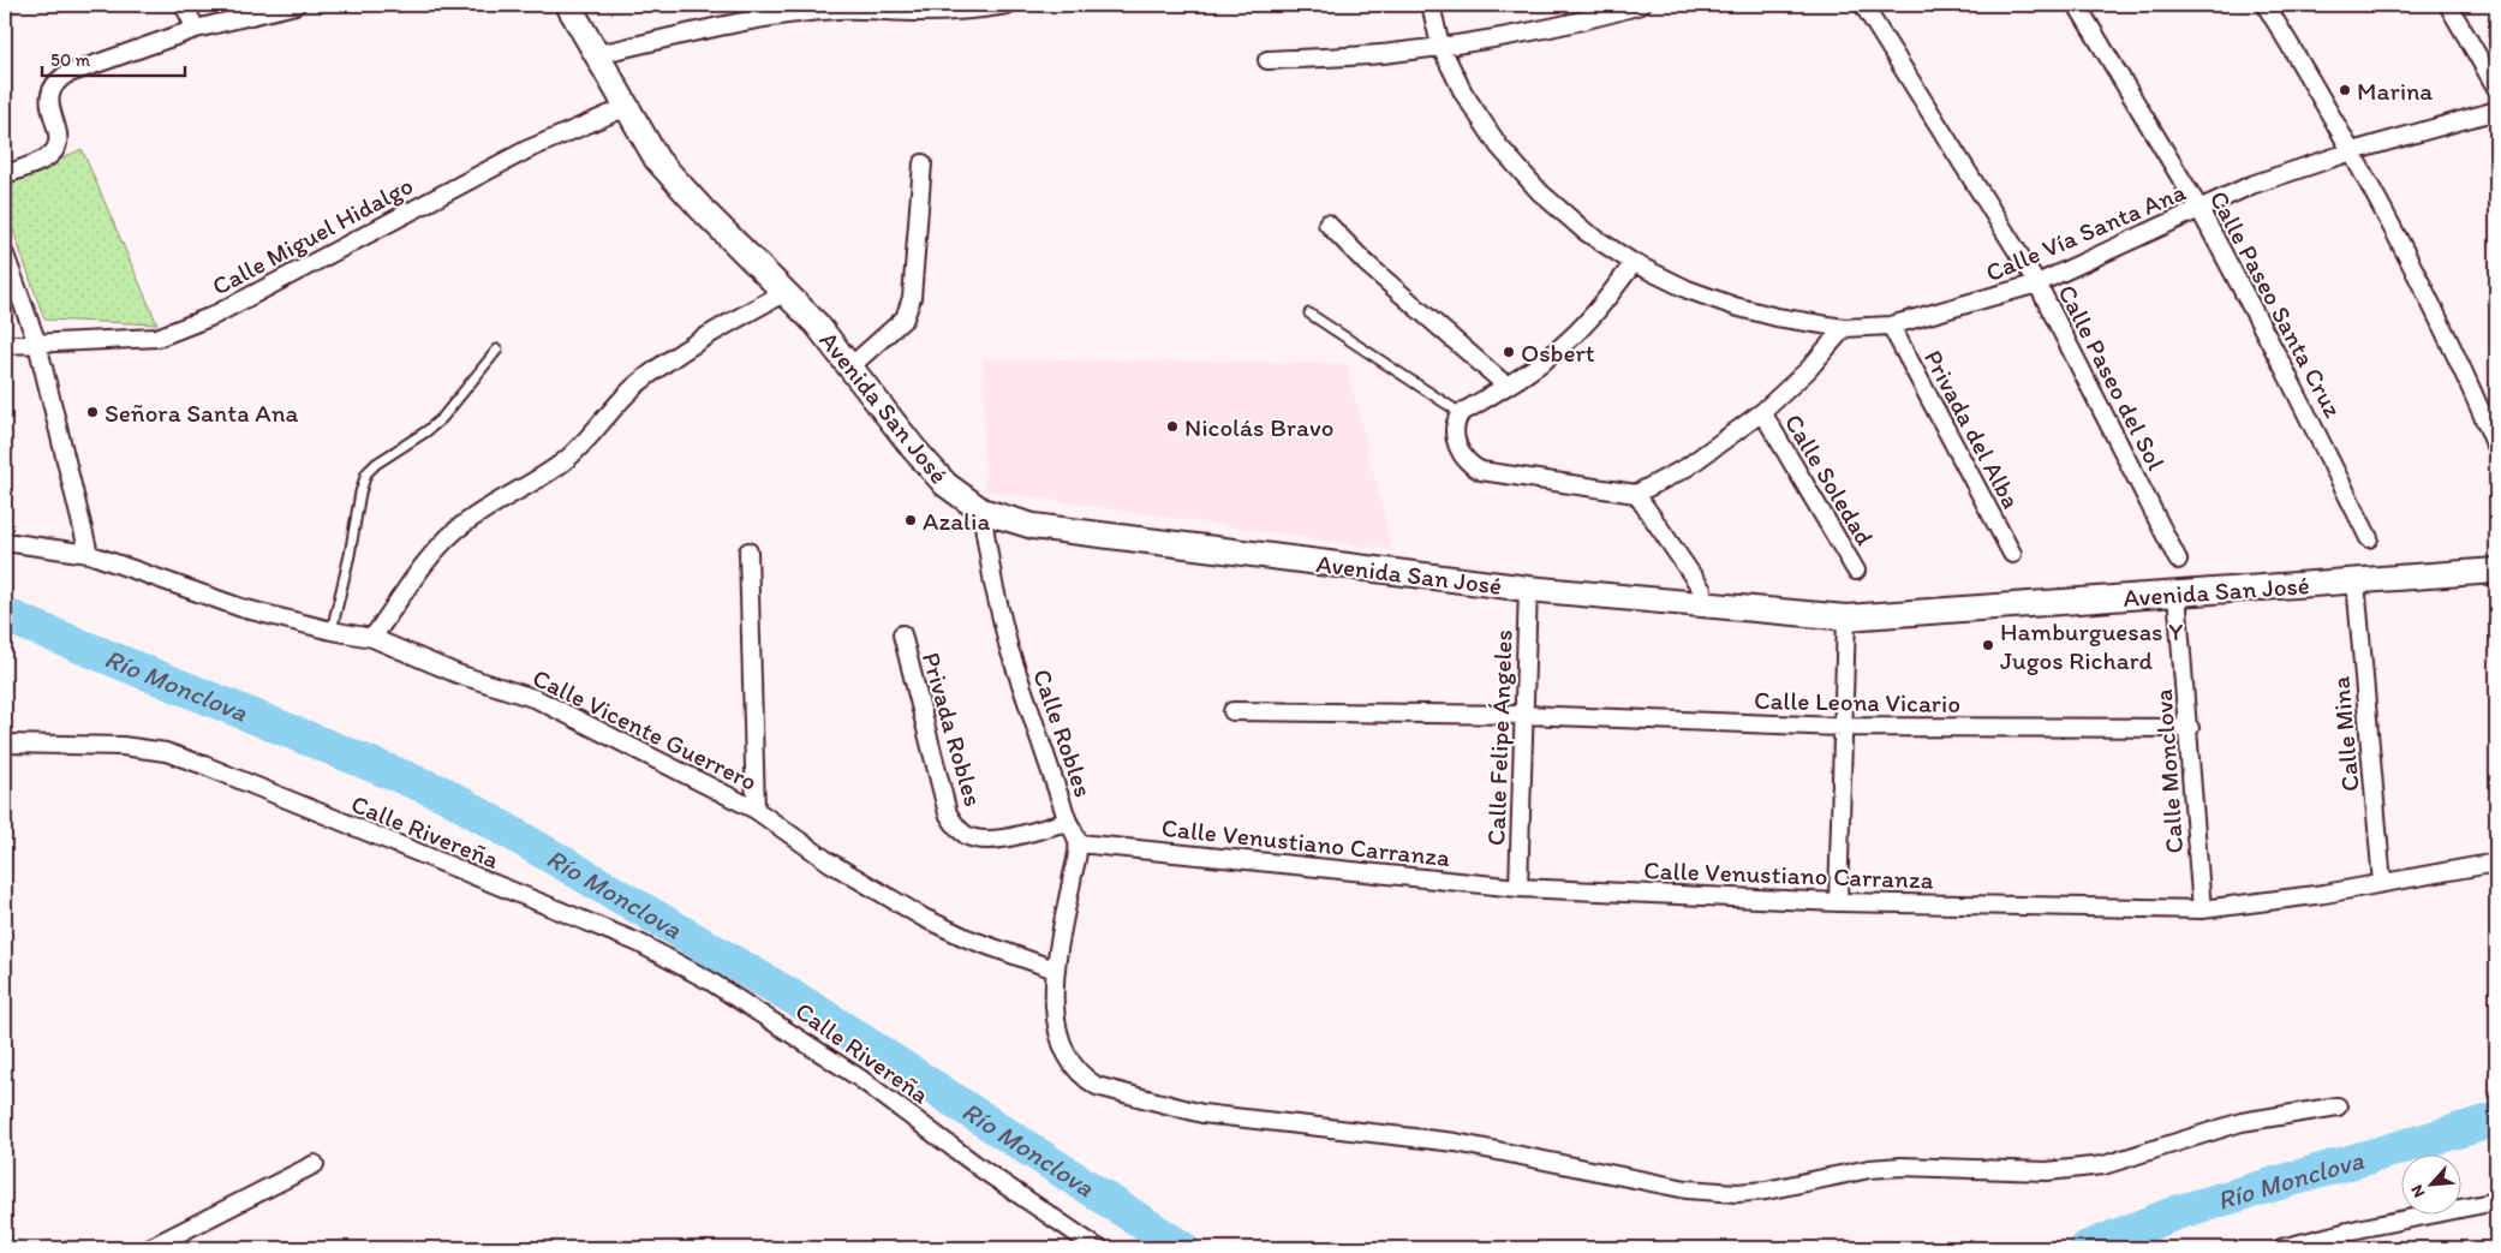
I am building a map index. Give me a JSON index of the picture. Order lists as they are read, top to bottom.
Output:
{
  "streets": {
    "street": [
      "Calle Vía Santa Ana",
      "Calle Miguel Hidalgo",
      "Calle Paseo Santa Cruz",
      "Calle Paseo del Sol",
      "Avenida San José",
      "Privada del Alba",
      "Calle Soledad",
      "Calle Leona Vicario",
      "Calle Vicente Guerrero",
      "Privada Robles",
      "Calle Robles",
      "Calle Mina",
      "Calle Felipe Ángeles",
      "Calle Monclova",
      "Calle Rivereña",
      "Calle Venustiano Carranza"
    ]
  },
  "crossings": [
    ["Calle Vía Santa Ana", "Calle Paseo Santa Cruz"],
    ["Calle Vía Santa Ana", "Calle Paseo del Sol"],
    ["Calle Vía Santa Ana", "Privada del Alba"],
    ["Calle Miguel Hidalgo", "Avenida San José"],
    ["Avenida San José", "Calle Robles"],
    ["Avenida San José", "Calle Mina"],
    ["Avenida San José", "Calle Felipe Ángeles"],
    ["Avenida San José", "Calle Monclova"],
    ["Calle Leona Vicario", "Calle Felipe Ángeles"],
    ["Calle Leona Vicario", "Calle Monclova"],
    ["Privada Robles", "Calle Robles"],
    ["Calle Robles", "Calle Venustiano Carranza"],
    ["Calle Mina", "Calle Venustiano Carranza"],
    ["Calle Felipe Ángeles", "Calle Venustiano Carranza"],
    ["Calle Monclova", "Calle Venustiano Carranza"]
  ],
  "water": ["Río Monclova"],
  "places": [
    "Marina",
    "Osbert",
    "Señora Santa Ana",
    "Nicolás Bravo",
    "Azalia",
    "Hamburguesas Y Jugos Richard"
  ],
  "scale_bar": "50 m",
  "north": "bottom left"
}
